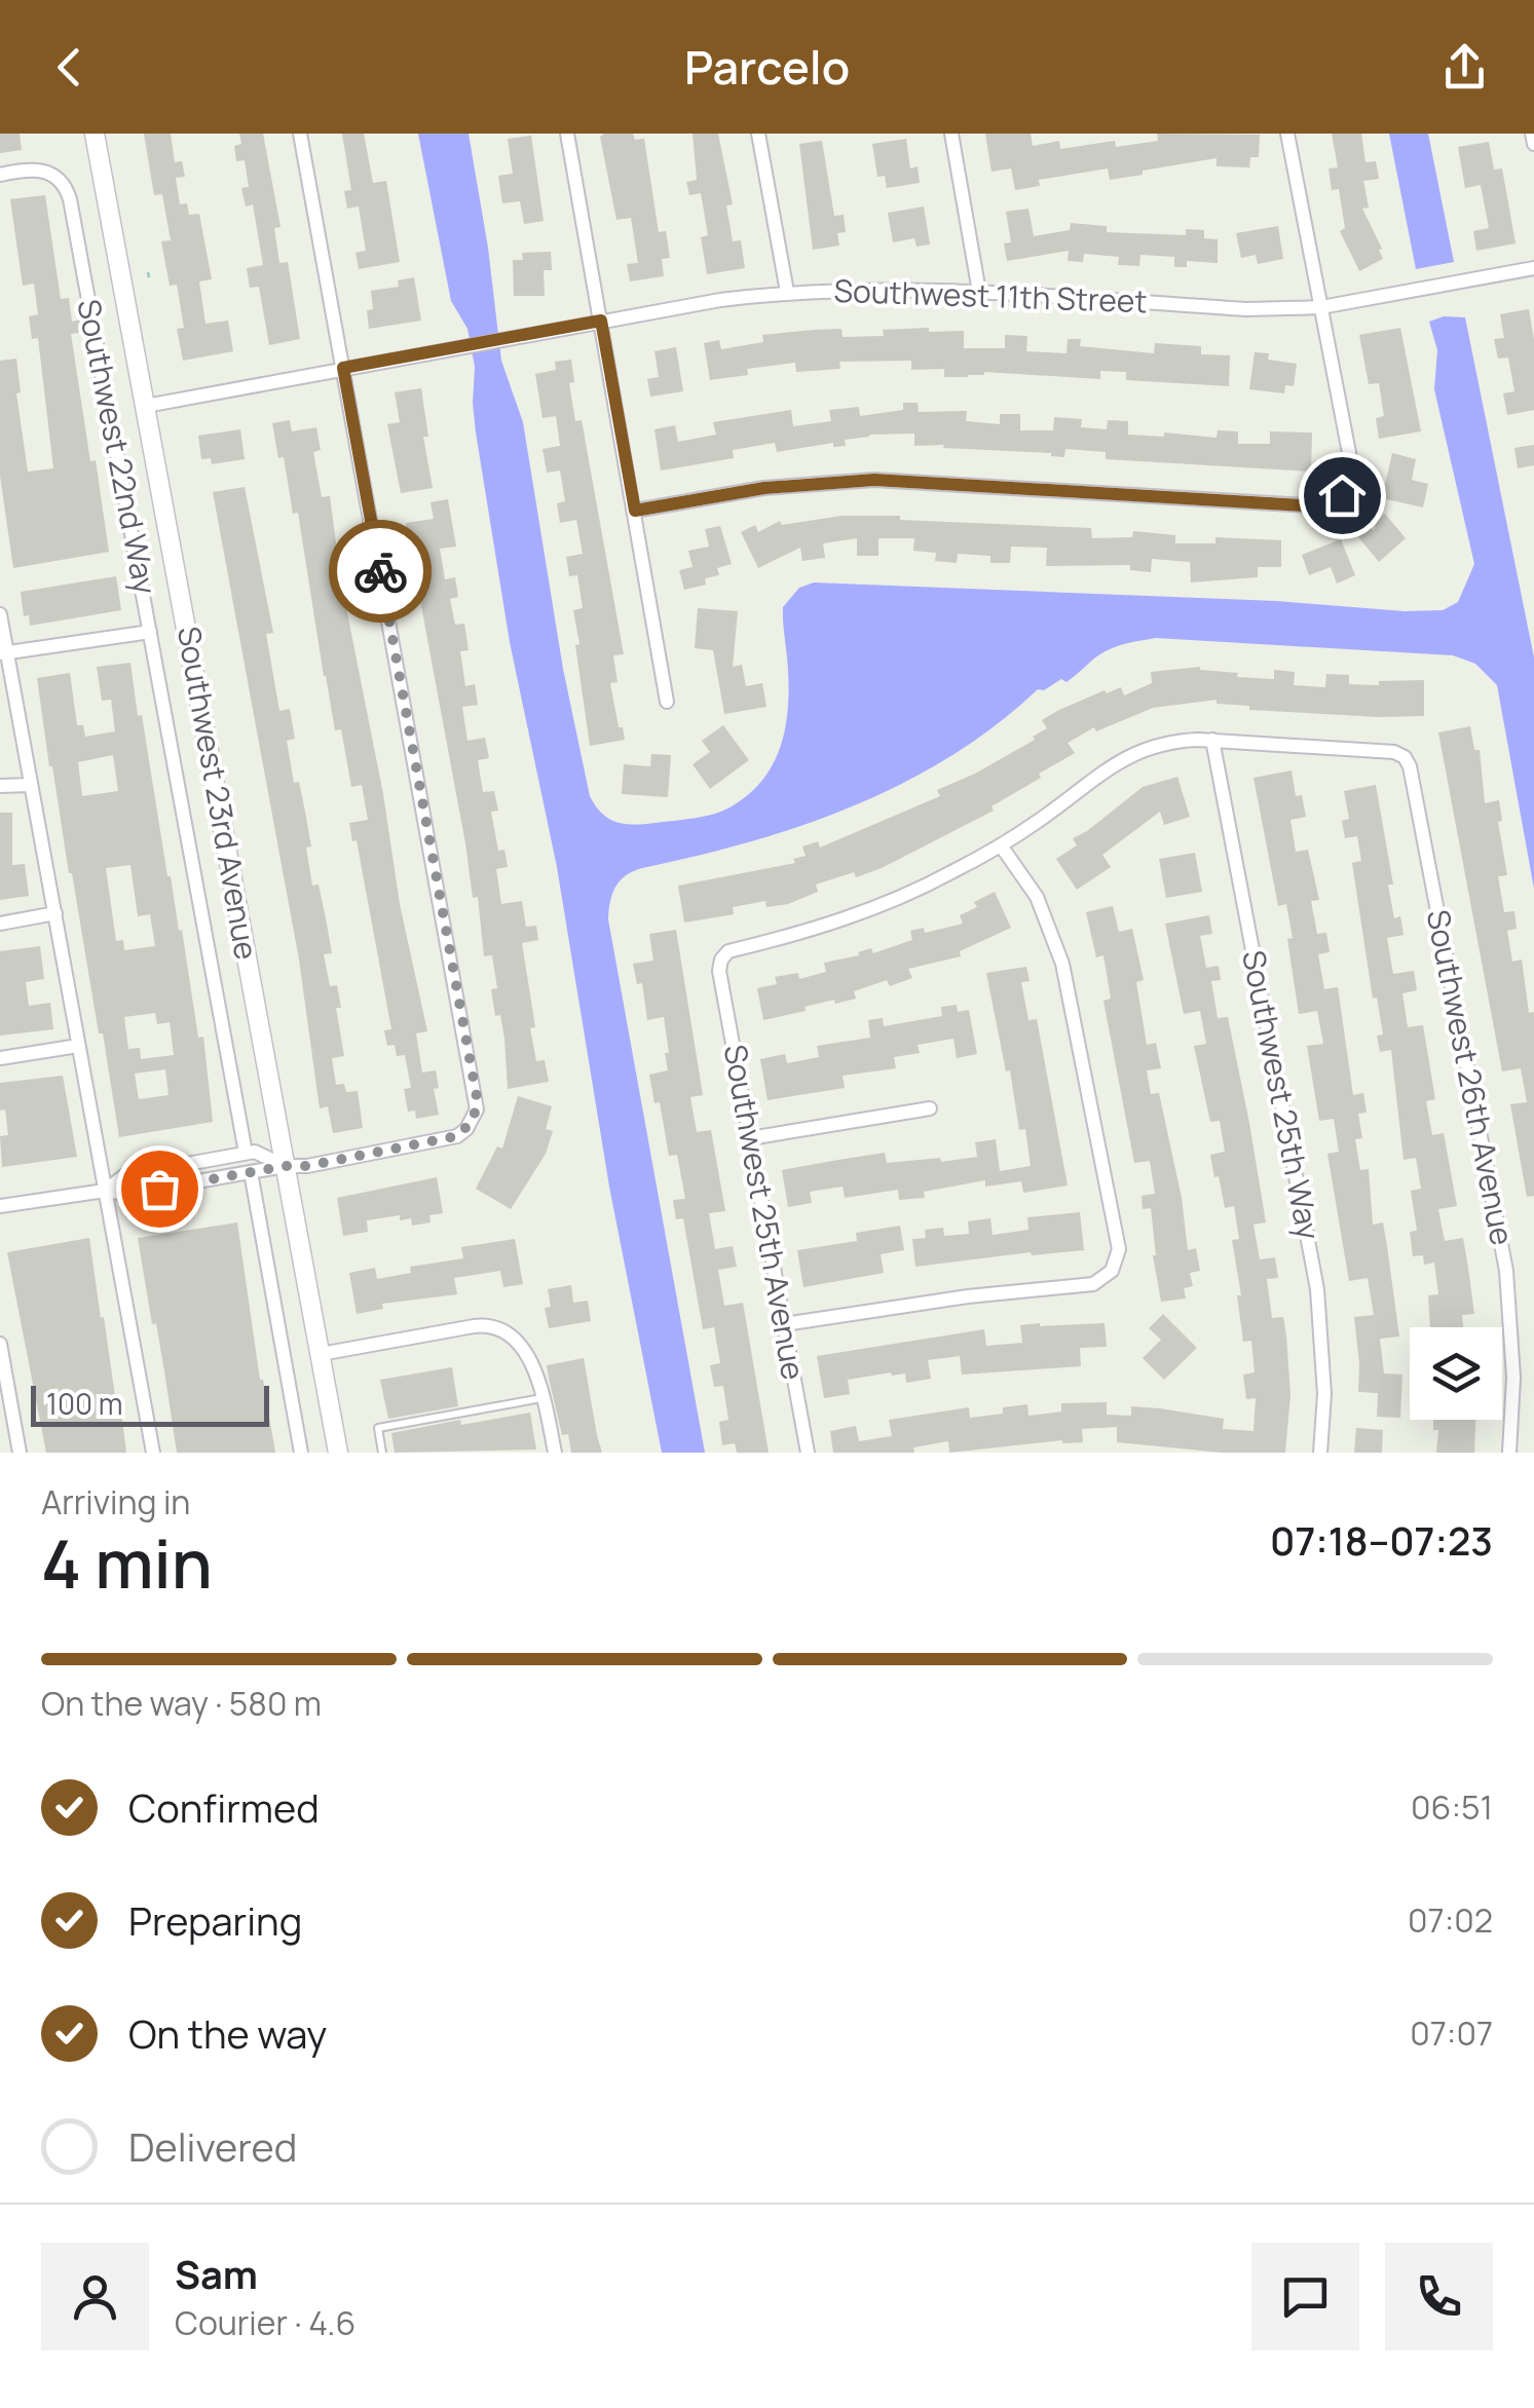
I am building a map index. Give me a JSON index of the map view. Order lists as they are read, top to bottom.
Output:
{
  "streets": {
    "street": [
      "Southwest 11th Street",
      "Southwest 22nd Way",
      "Southwest 23rd Avenue",
      "Southwest 26th Avenue",
      "Southwest 25th Way",
      "Southwest 25th Avenue"
    ]
  },
  "crossings": [
    ["Southwest 11th Street", "Southwest 23rd Avenue"],
    ["Southwest 26th Avenue", "Southwest 25th Way"]
  ],
  "scale_bar": "100 m",
  "page": {
    "header": "Parcelo",
    "scale": "100 m",
    "heading": ["4 min", "Arriving in", "07:18–07:23"],
    "panel": ["Sam", "Courier · 4.6"],
    "bar": "On the way · 580 m",
    "list": [
      ["Confirmed", "06:51"],
      ["Preparing", "07:02"],
      ["On the way", "07:07"],
      "Delivered"
    ]
  }
}
